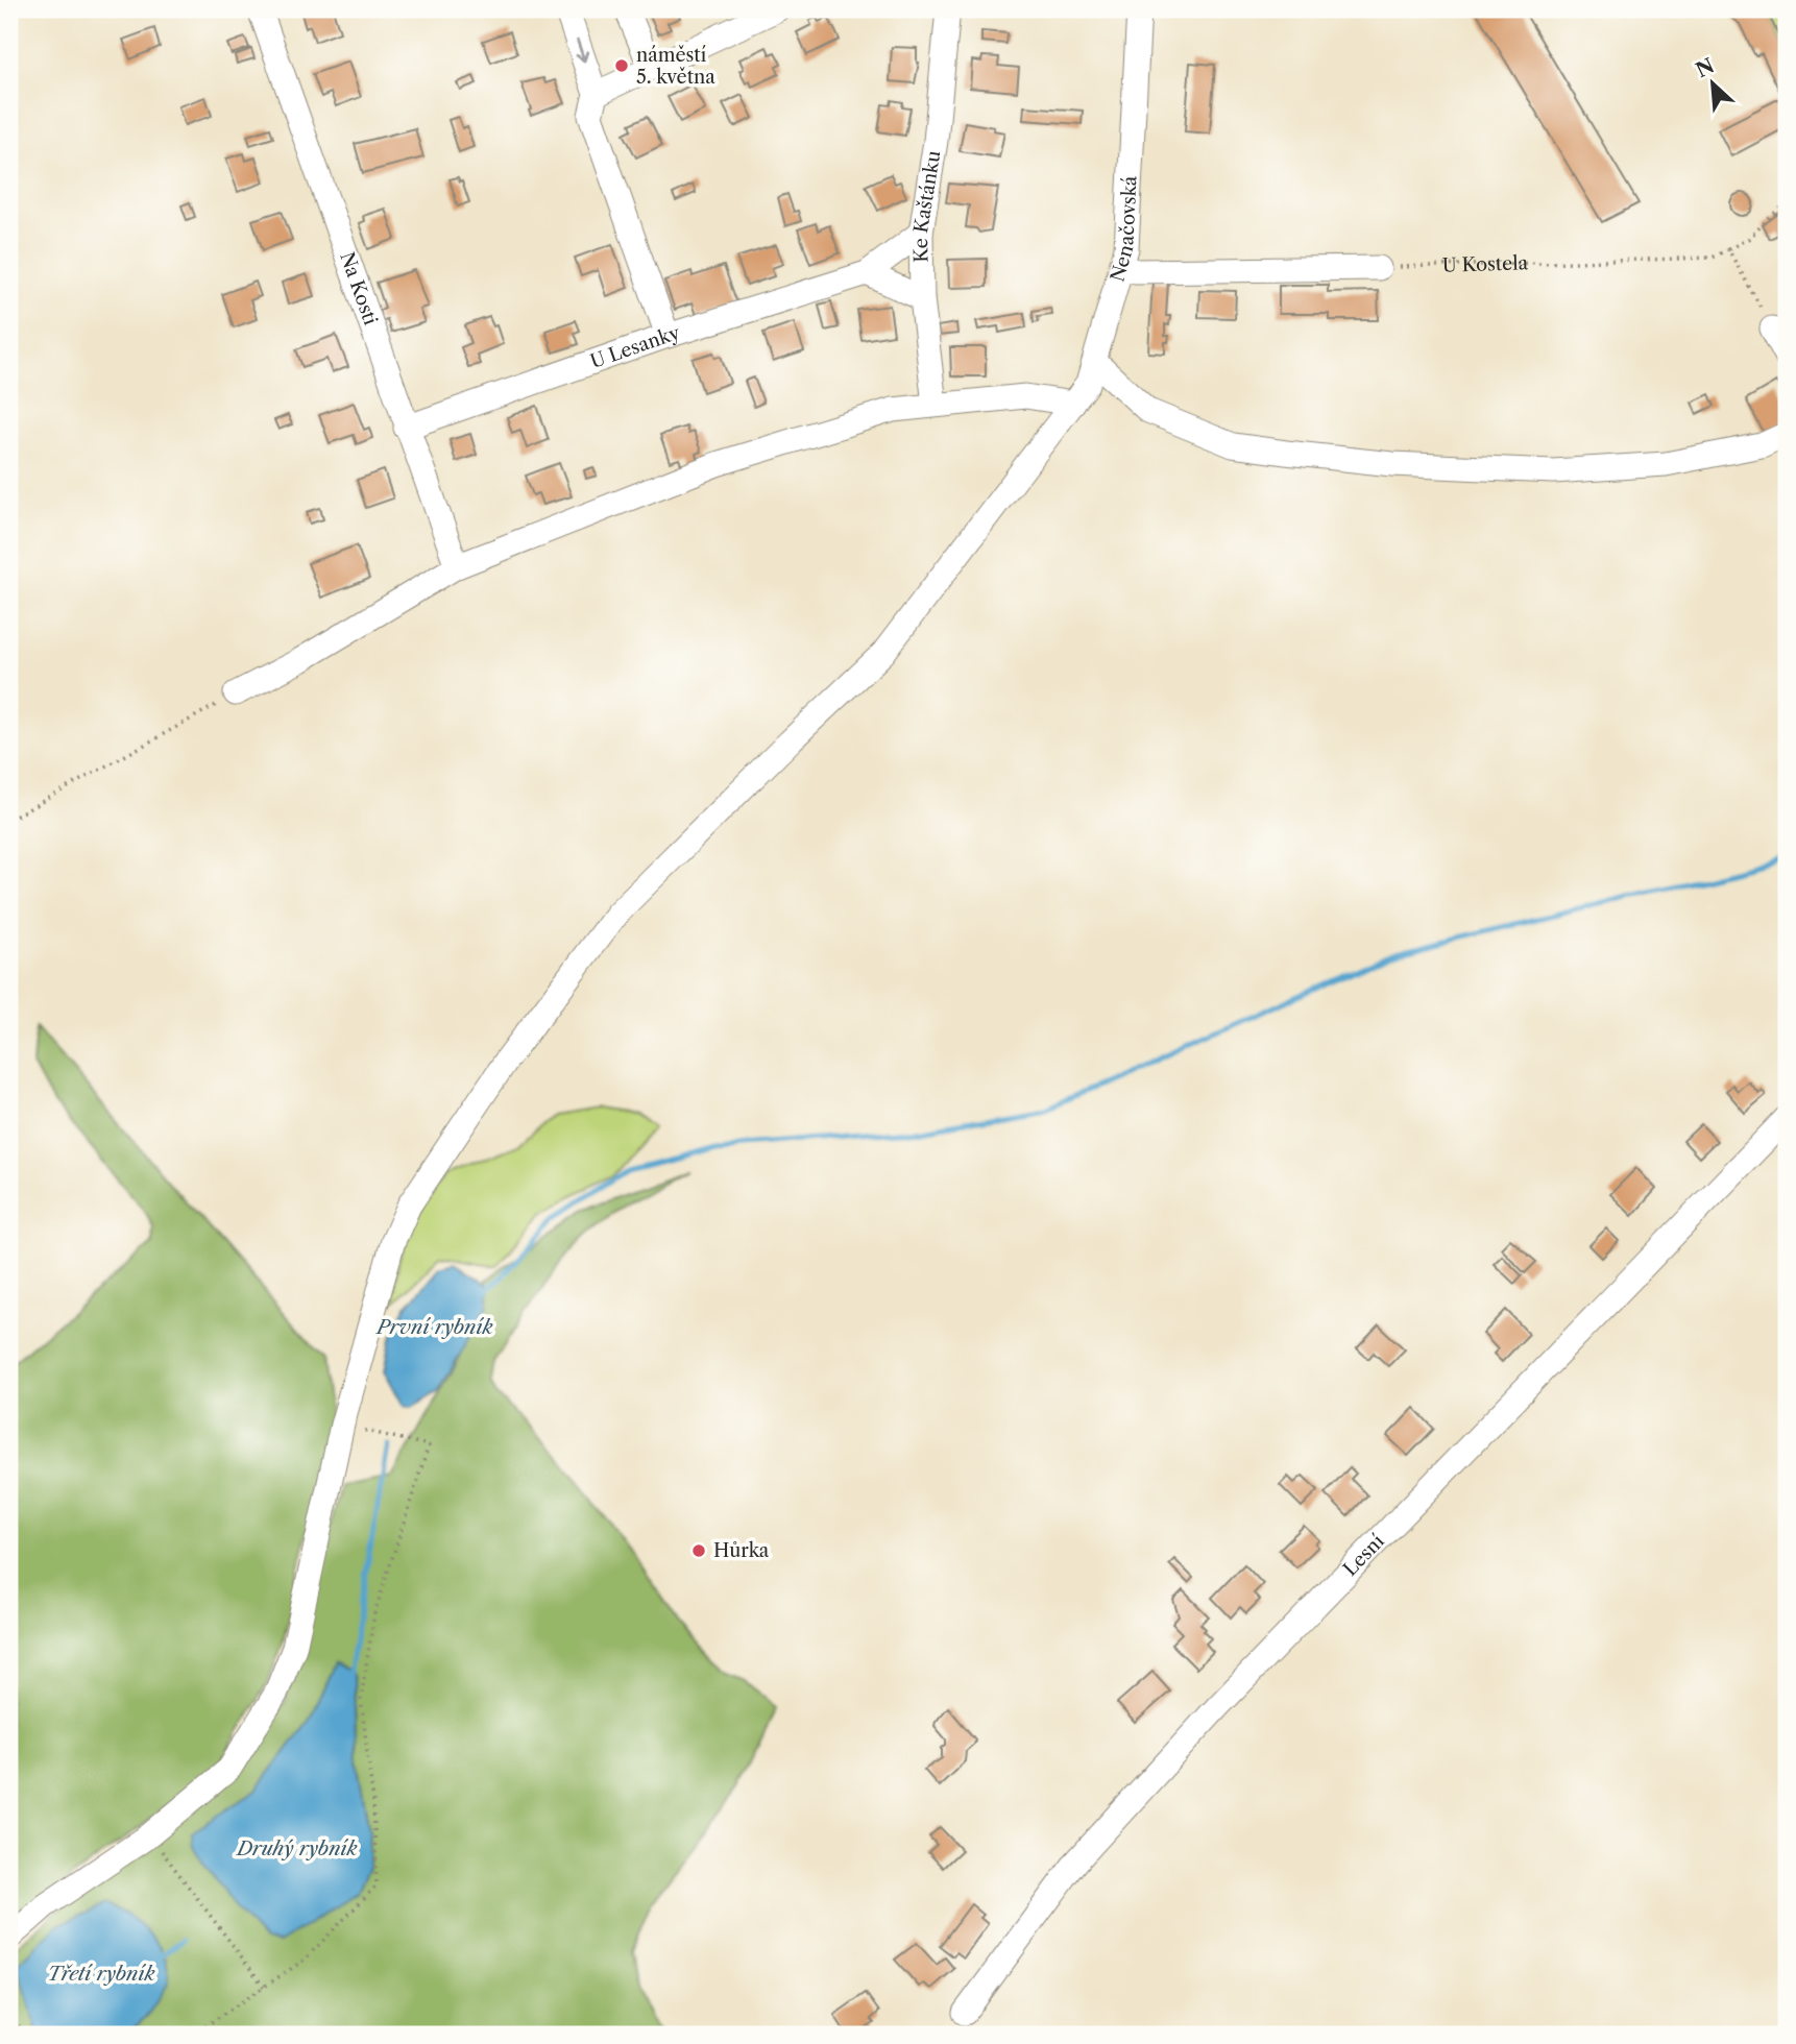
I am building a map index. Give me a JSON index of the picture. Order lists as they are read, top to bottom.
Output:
{
  "streets": {
    "street": [
      "Ke Kaštánku",
      "Nenačovská",
      "Na Kosti",
      "U Lesanky",
      "Lesní"
    ],
    "path": ["U Kostela"]
  },
  "crossings": [
    ["Ke Kaštánku", "U Lesanky"],
    ["Na Kosti", "U Lesanky"]
  ],
  "water": ["První rybník", "Druhý rybník", "Třetí rybník"],
  "places": ["náměstí 5. května", "Hůrka"],
  "north": "top left"
}
